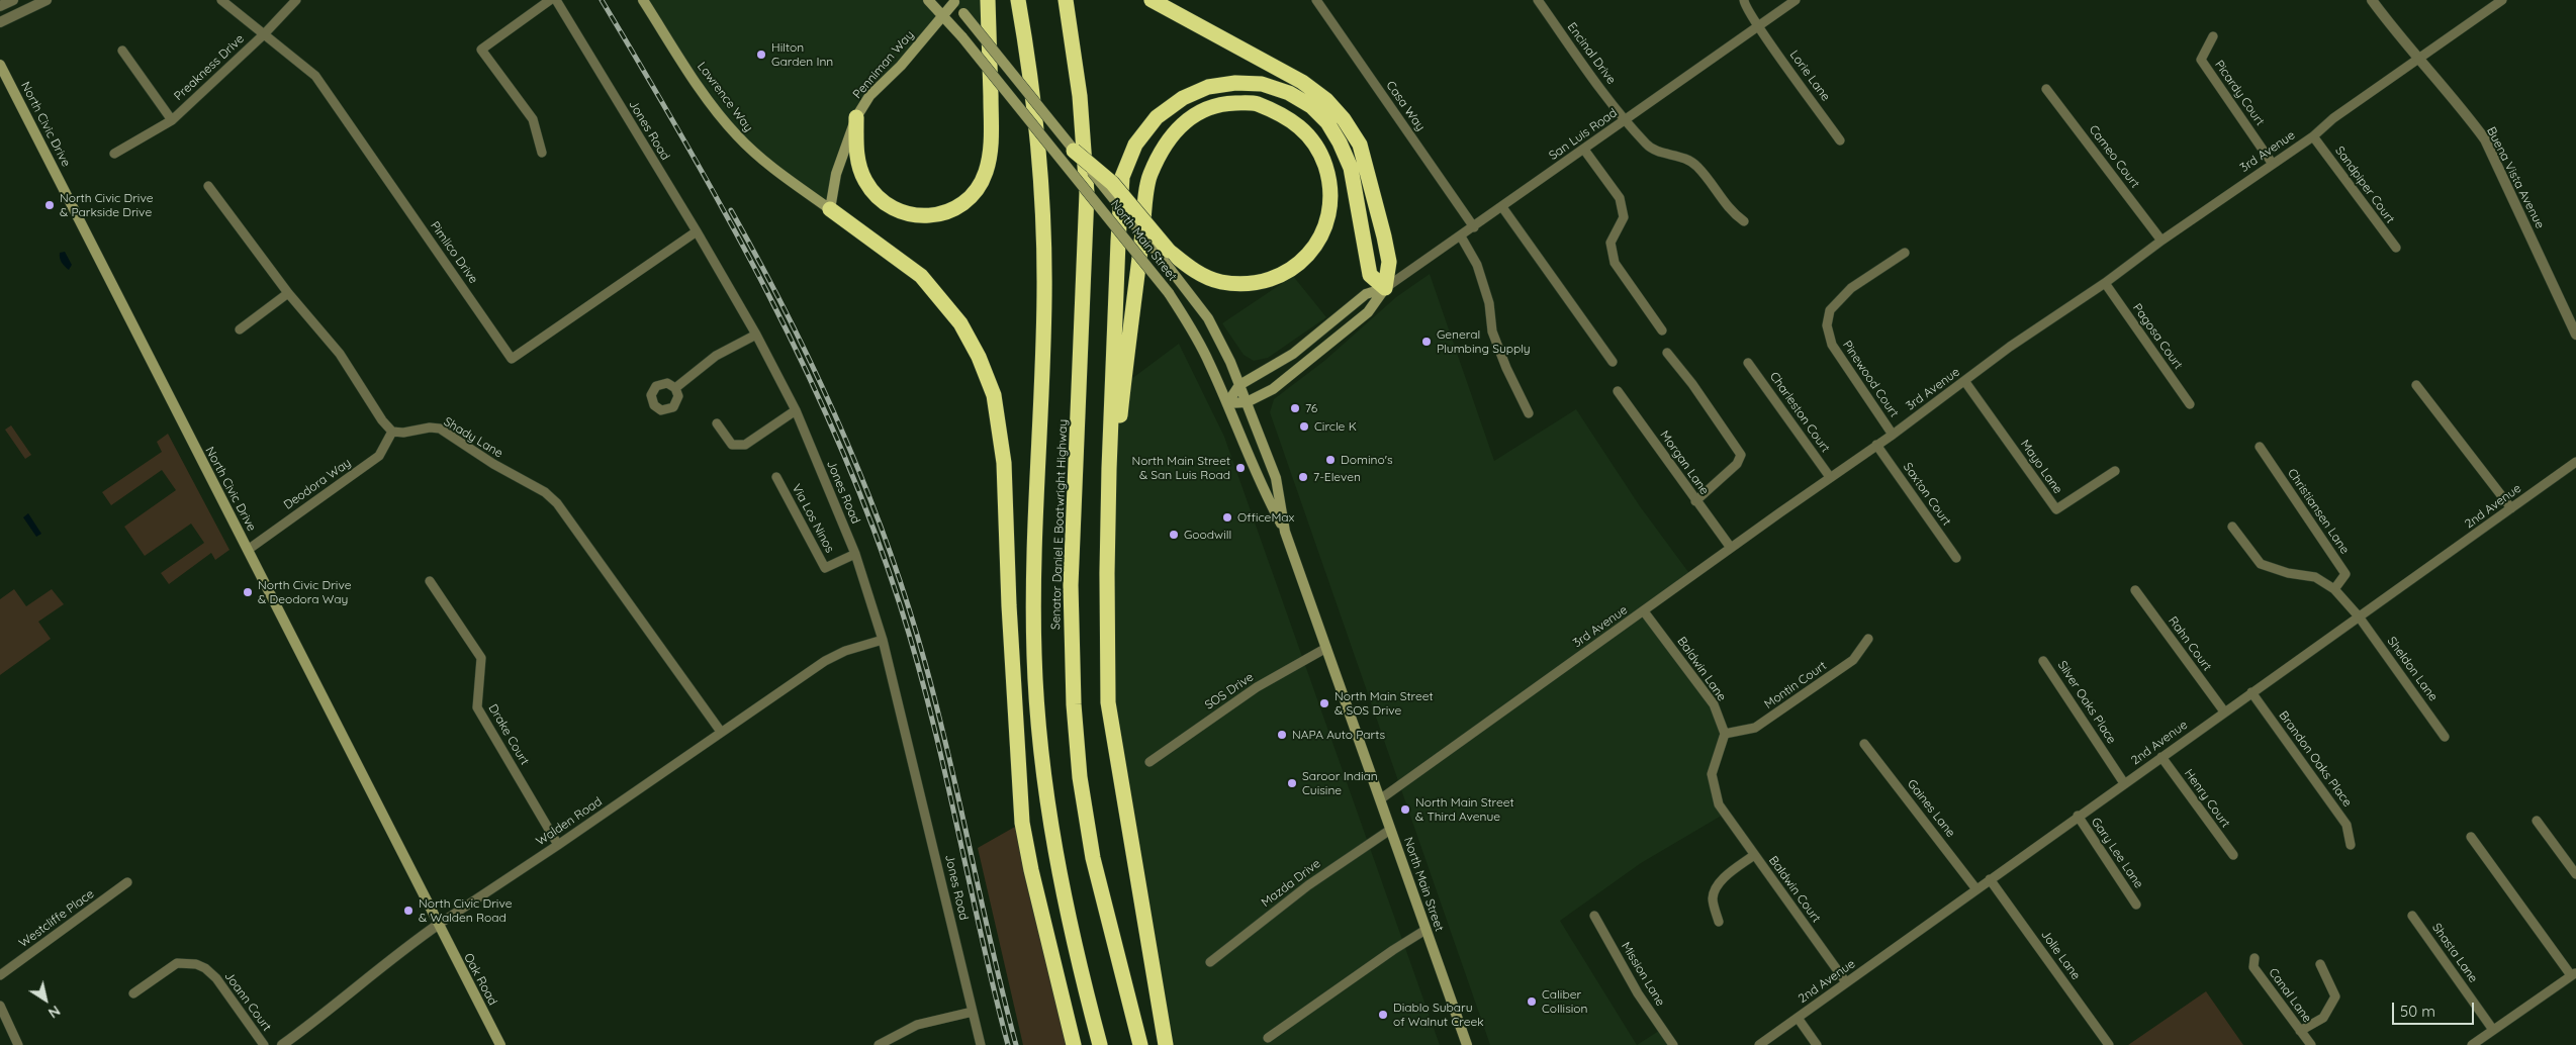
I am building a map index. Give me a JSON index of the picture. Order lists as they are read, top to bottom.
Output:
{
  "streets": {
    "highway": ["Senator Daniel E Boatwright Highway"],
    "main road": [
      "Penniman Way",
      "Lawrence Way",
      "North Civic Drive",
      "San Luis Road",
      "North Main Street",
      "Oak Road"
    ],
    "street": [
      "Encinal Drive",
      "Preakness Drive",
      "Lorie Lane",
      "Picardy Court",
      "Casa Way",
      "Jones Road",
      "3rd Avenue",
      "Cameo Court",
      "Buena Vista Avenue",
      "Sandpiper Court",
      "Pimlico Drive",
      "Pagosa Court",
      "Pinewood Court",
      "Charleston Court",
      "Shady Lane",
      "Morgan Lane",
      "Mayo Lane",
      "Deodora Way",
      "Saxton Court",
      "2nd Avenue",
      "Christiansen Lane",
      "Via Los Ninos",
      "Rahn Court",
      "Baldwin Lane",
      "Sheldon Lane",
      "Montin Court",
      "SOS Drive",
      "Silver Oaks Place",
      "Drake Court",
      "Brandon Oaks Place",
      "Henry Court",
      "Gaines Lane",
      "Walden Road",
      "Gary Lee Lane",
      "Mazda Drive",
      "Baldwin Court",
      "Westcliffe Place",
      "Shasta Lane",
      "Jolie Lane",
      "Mission Lane",
      "Canal Lane",
      "Joann Court"
    ]
  },
  "crossings": [
    ["Encinal Drive", "San Luis Road"],
    ["Penniman Way", "Lawrence Way"],
    ["Penniman Way", "North Main Street"],
    ["Preakness Drive", "Pimlico Drive"],
    ["Lorie Lane", "San Luis Road"],
    ["Picardy Court", "3rd Avenue"],
    ["Casa Way", "San Luis Road"],
    ["North Civic Drive", "Deodora Way"],
    ["North Civic Drive", "Walden Road"],
    ["North Civic Drive", "Oak Road"],
    ["Jones Road", "Pimlico Drive"],
    ["Jones Road", "Via Los Ninos"],
    ["Jones Road", "Walden Road"],
    ["San Luis Road", "North Main Street"],
    ["3rd Avenue", "Cameo Court"],
    ["3rd Avenue", "Buena Vista Avenue"],
    ["3rd Avenue", "Sandpiper Court"],
    ["3rd Avenue", "North Main Street"],
    ["3rd Avenue", "Pagosa Court"],
    ["3rd Avenue", "Pinewood Court"],
    ["3rd Avenue", "Charleston Court"],
    ["3rd Avenue", "Morgan Lane"],
    ["3rd Avenue", "Mayo Lane"],
    ["3rd Avenue", "Saxton Court"],
    ["3rd Avenue", "Baldwin Lane"],
    ["North Main Street", "SOS Drive"],
    ["North Main Street", "Mazda Drive"],
    ["Shady Lane", "Deodora Way"],
    ["Shady Lane", "Walden Road"],
    ["2nd Avenue", "Rahn Court"],
    ["2nd Avenue", "Sheldon Lane"],
    ["2nd Avenue", "Silver Oaks Place"],
    ["2nd Avenue", "Brandon Oaks Place"],
    ["2nd Avenue", "Henry Court"],
    ["2nd Avenue", "Gaines Lane"],
    ["2nd Avenue", "Gary Lee Lane"],
    ["2nd Avenue", "Baldwin Court"],
    ["2nd Avenue", "Jolie Lane"],
    ["Christiansen Lane", "Sheldon Lane"],
    ["Baldwin Lane", "Montin Court"],
    ["Drake Court", "Walden Road"],
    ["Walden Road", "Oak Road"]
  ],
  "places": [
    "Hilton Garden Inn",
    "North Civic Drive & Parkside Drive",
    "General Plumbing Supply",
    "76",
    "Circle K",
    "Domino's",
    "North Main Street & San Luis Road",
    "7-Eleven",
    "OfficeMax",
    "Goodwill",
    "North Civic Drive & Deodora Way",
    "North Main Street & SOS Drive",
    "NAPA Auto Parts",
    "Saroor Indian Cuisine",
    "North Main Street & Third Avenue",
    "North Civic Drive & Walden Road",
    "Caliber Collision",
    "Diablo Subaru of Walnut Creek"
  ],
  "scale_bar": "50 m",
  "north": "bottom right"
}
